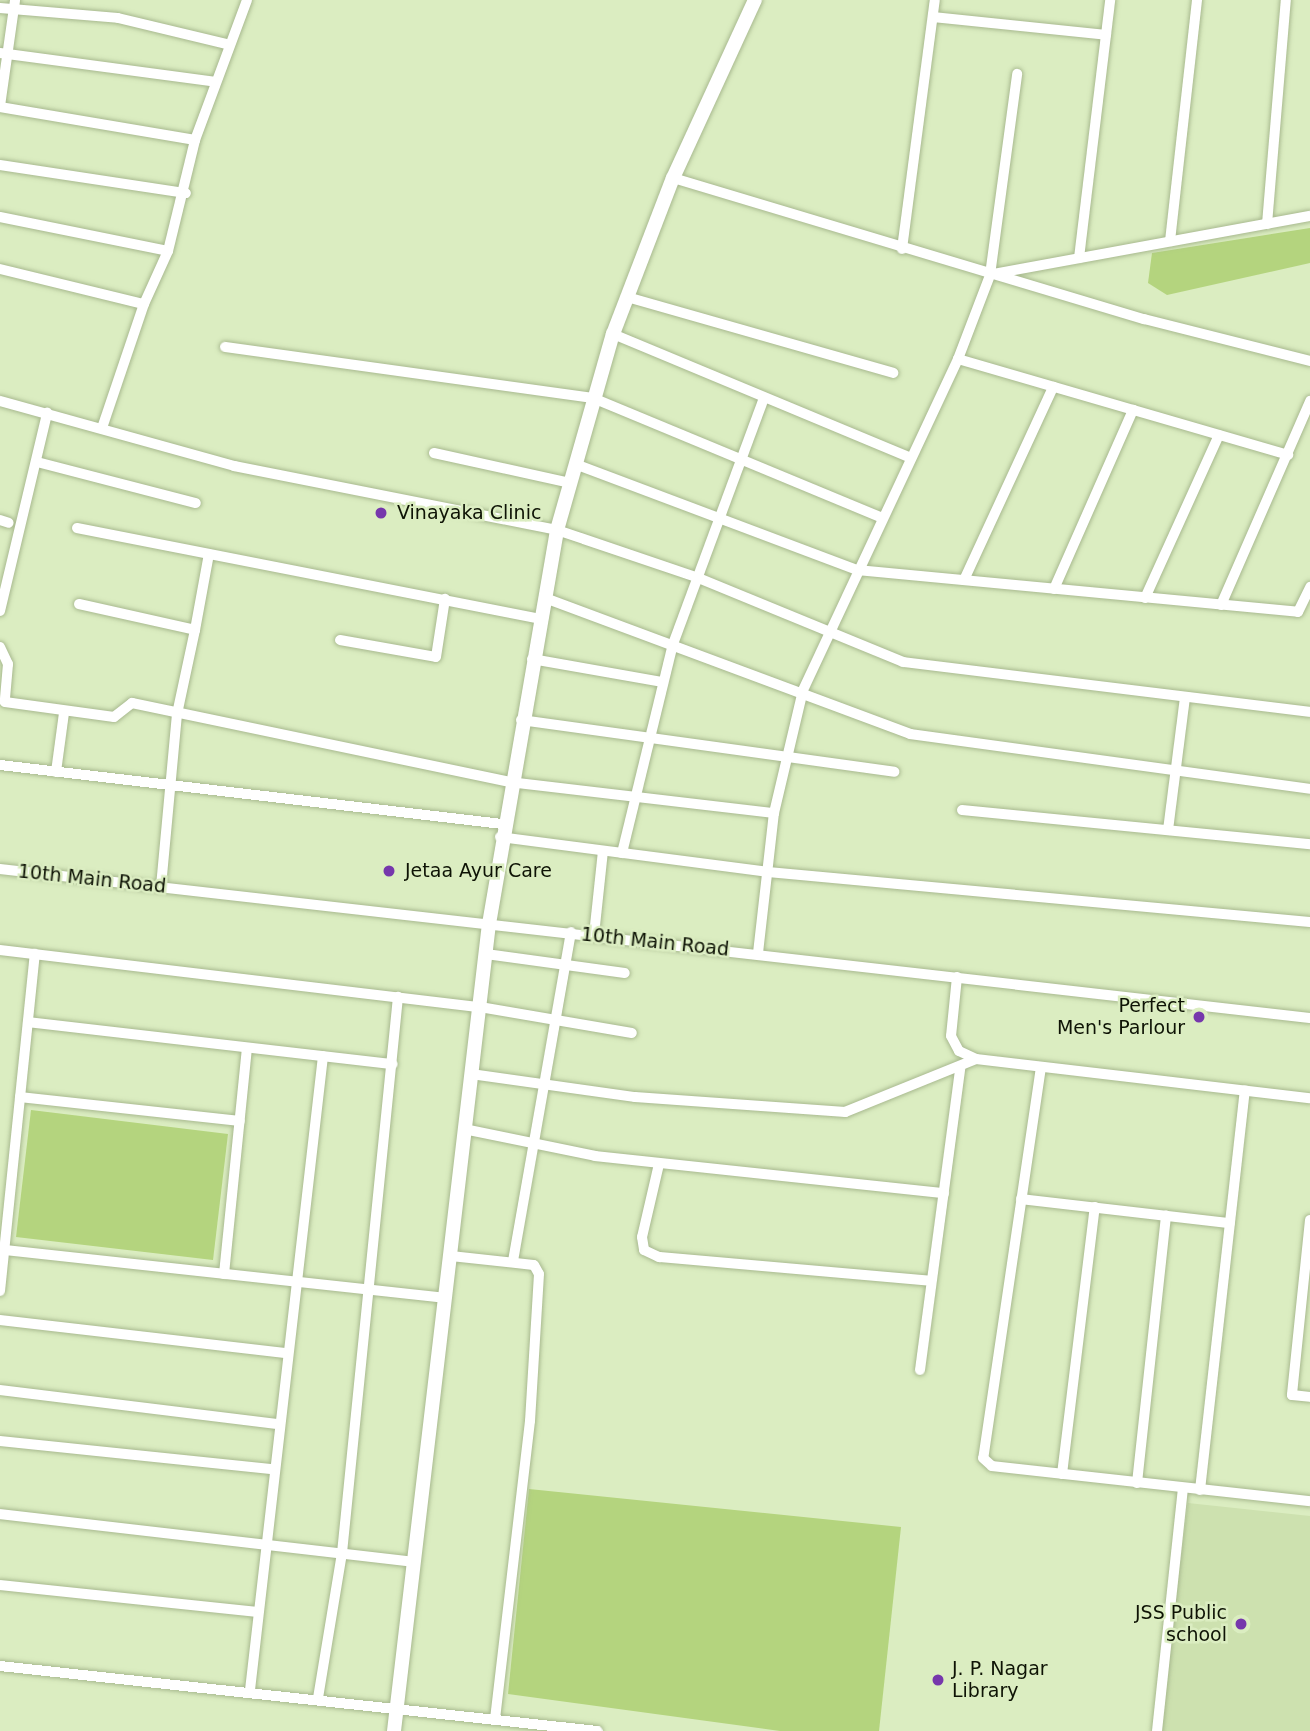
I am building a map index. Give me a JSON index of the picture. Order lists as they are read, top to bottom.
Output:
{
  "streets": {
    "street": ["10th Main Road"]
  },
  "places": [
    "Vinayaka Clinic",
    "Jetaa Ayur Care",
    "Perfect Men's Parlour",
    "JSS Public school",
    "J. P. Nagar Library"
  ]
}
